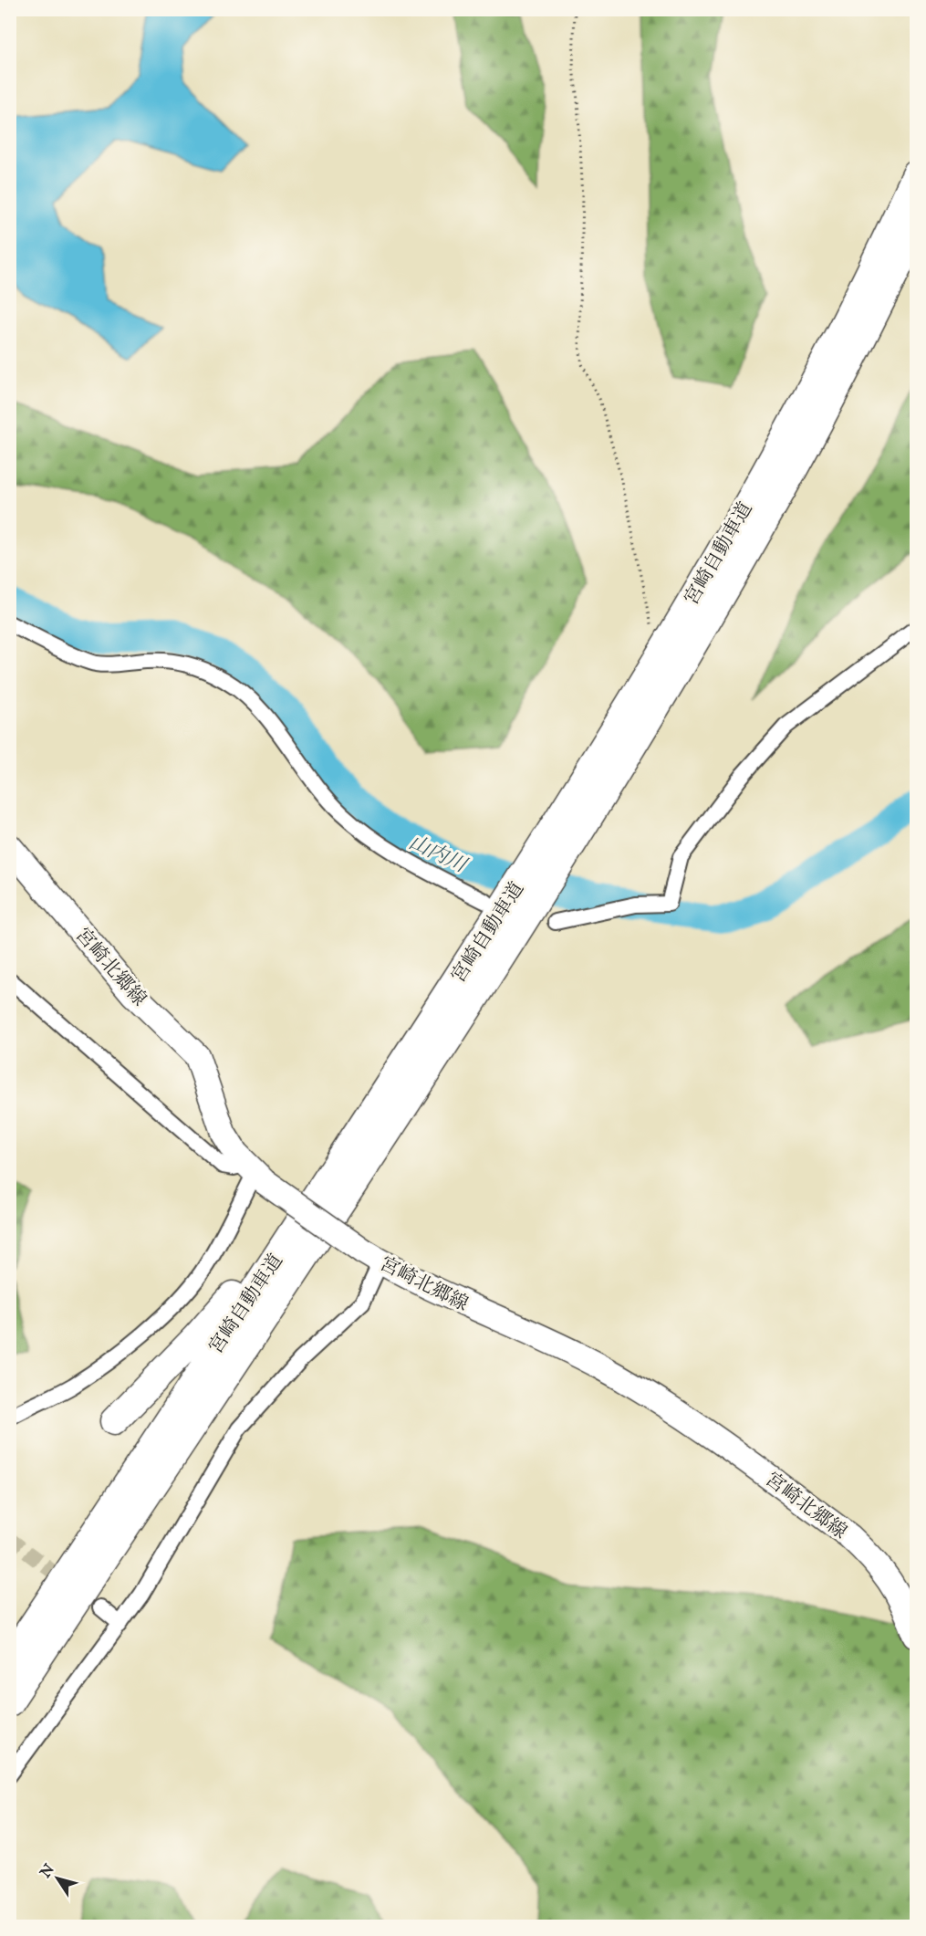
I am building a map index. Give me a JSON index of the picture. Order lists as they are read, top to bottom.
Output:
{
  "streets": {
    "highway": ["宮崎自動車道"],
    "main road": ["宮崎北郷線"]
  },
  "water": ["山内川"],
  "north": "top left"
}
